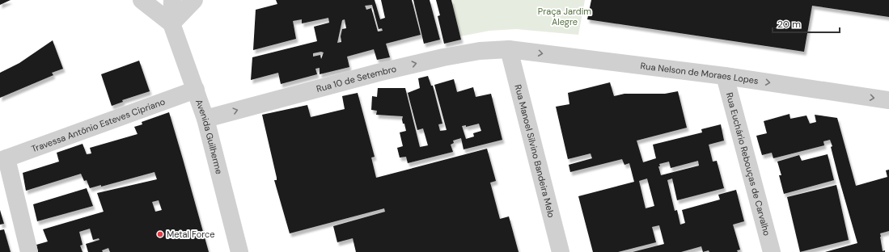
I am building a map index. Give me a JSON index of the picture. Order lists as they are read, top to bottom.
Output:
{
  "streets": {
    "street": [
      "Rua Nelson de Moraes Lopes",
      "Rua 10 de Setembro",
      "Travessa Antônio Esteves Cipriano",
      "Avenida Guilherme",
      "Rua Manoel Silvino Bandeira Melo",
      "Rua Euchário Rebouças de Carvalho"
    ]
  },
  "crossings": [
    ["Rua Nelson de Moraes Lopes", "Rua 10 de Setembro"],
    ["Rua Nelson de Moraes Lopes", "Rua Manoel Silvino Bandeira Melo"],
    ["Rua Nelson de Moraes Lopes", "Rua Euchário Rebouças de Carvalho"],
    ["Rua 10 de Setembro", "Avenida Guilherme"],
    ["Rua 10 de Setembro", "Rua Manoel Silvino Bandeira Melo"],
    ["Travessa Antônio Esteves Cipriano", "Avenida Guilherme"]
  ],
  "one_way": ["Rua Nelson de Moraes Lopes", "Rua 10 de Setembro"],
  "parks": ["Praça Jardim Alegre"],
  "places": ["Metal Force"],
  "scale_bar": "20 m"
}
